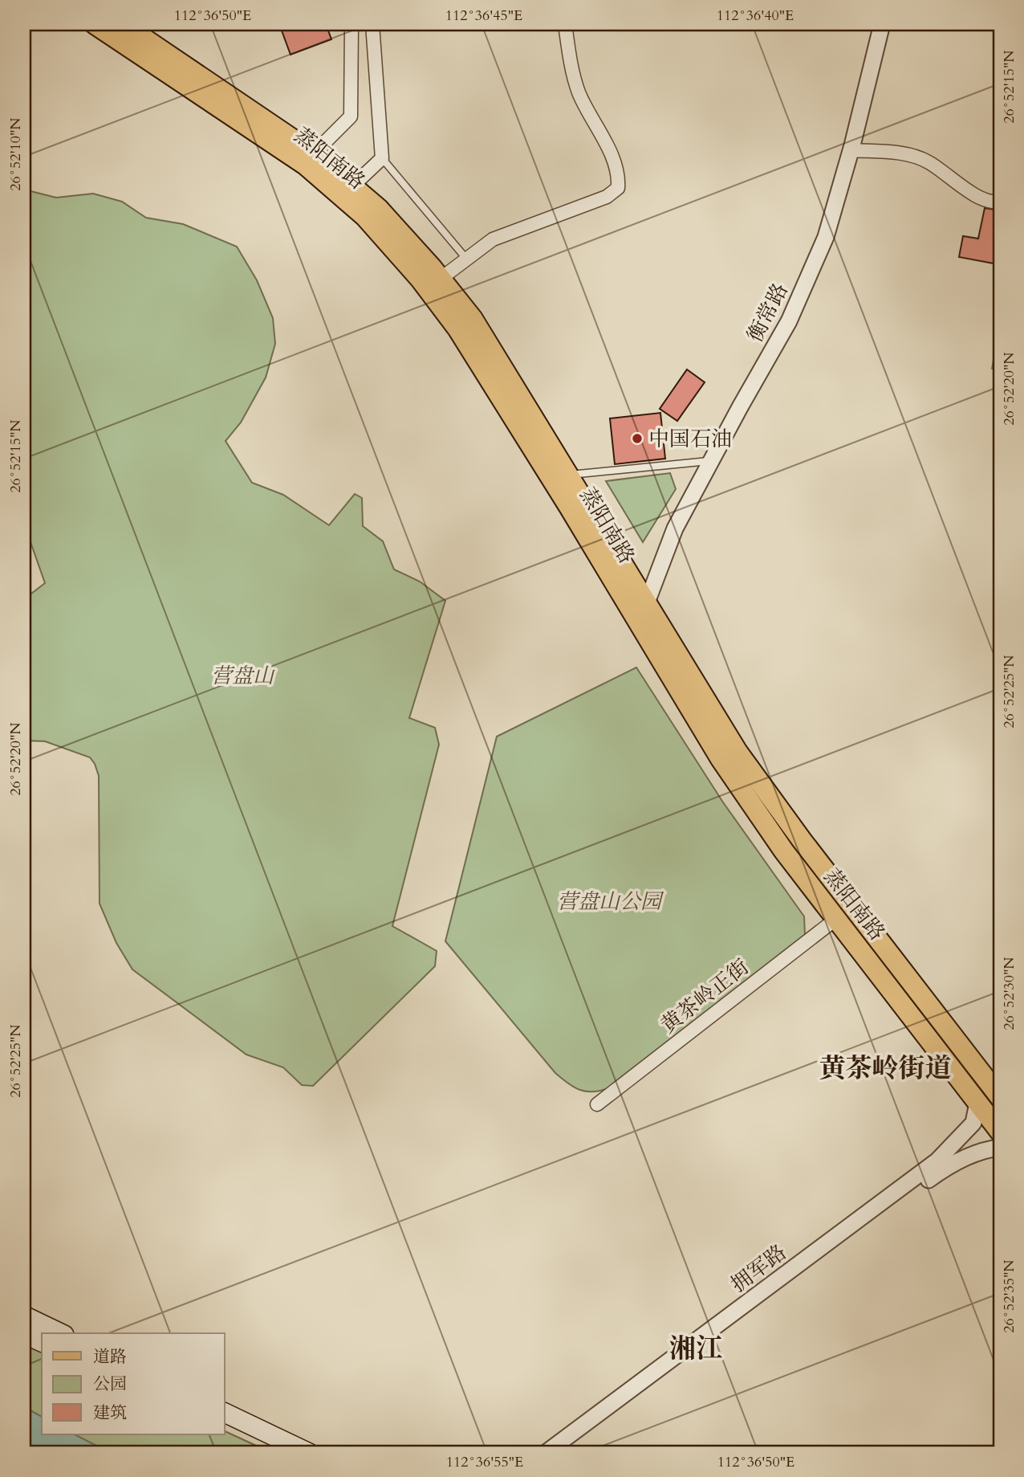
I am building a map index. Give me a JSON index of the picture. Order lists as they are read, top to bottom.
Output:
{
  "streets": {
    "main road": ["蒸阳南路"],
    "street": ["衡常路", "黄茶岭正街", "拥军路"]
  },
  "crossings": [
    ["蒸阳南路", "衡常路"],
    ["蒸阳南路", "黄茶岭正街"],
    ["蒸阳南路", "拥军路"]
  ],
  "districts": ["黄茶岭街道", "湘江"],
  "parks": ["营盘山", "营盘山公园"],
  "places": ["中国石油"],
  "legend": ["道路", "公园", "建筑"],
  "coordinates": [
    "112°36'50\"E",
    "112°36'45\"E",
    "112°36'40\"E",
    "26°52'15\"N",
    "26°52'10\"N",
    "26°52'20\"N",
    "26°52'25\"N",
    "26°52'30\"N",
    "26°52'35\"N",
    "112°36'55\"E"
  ]
}
